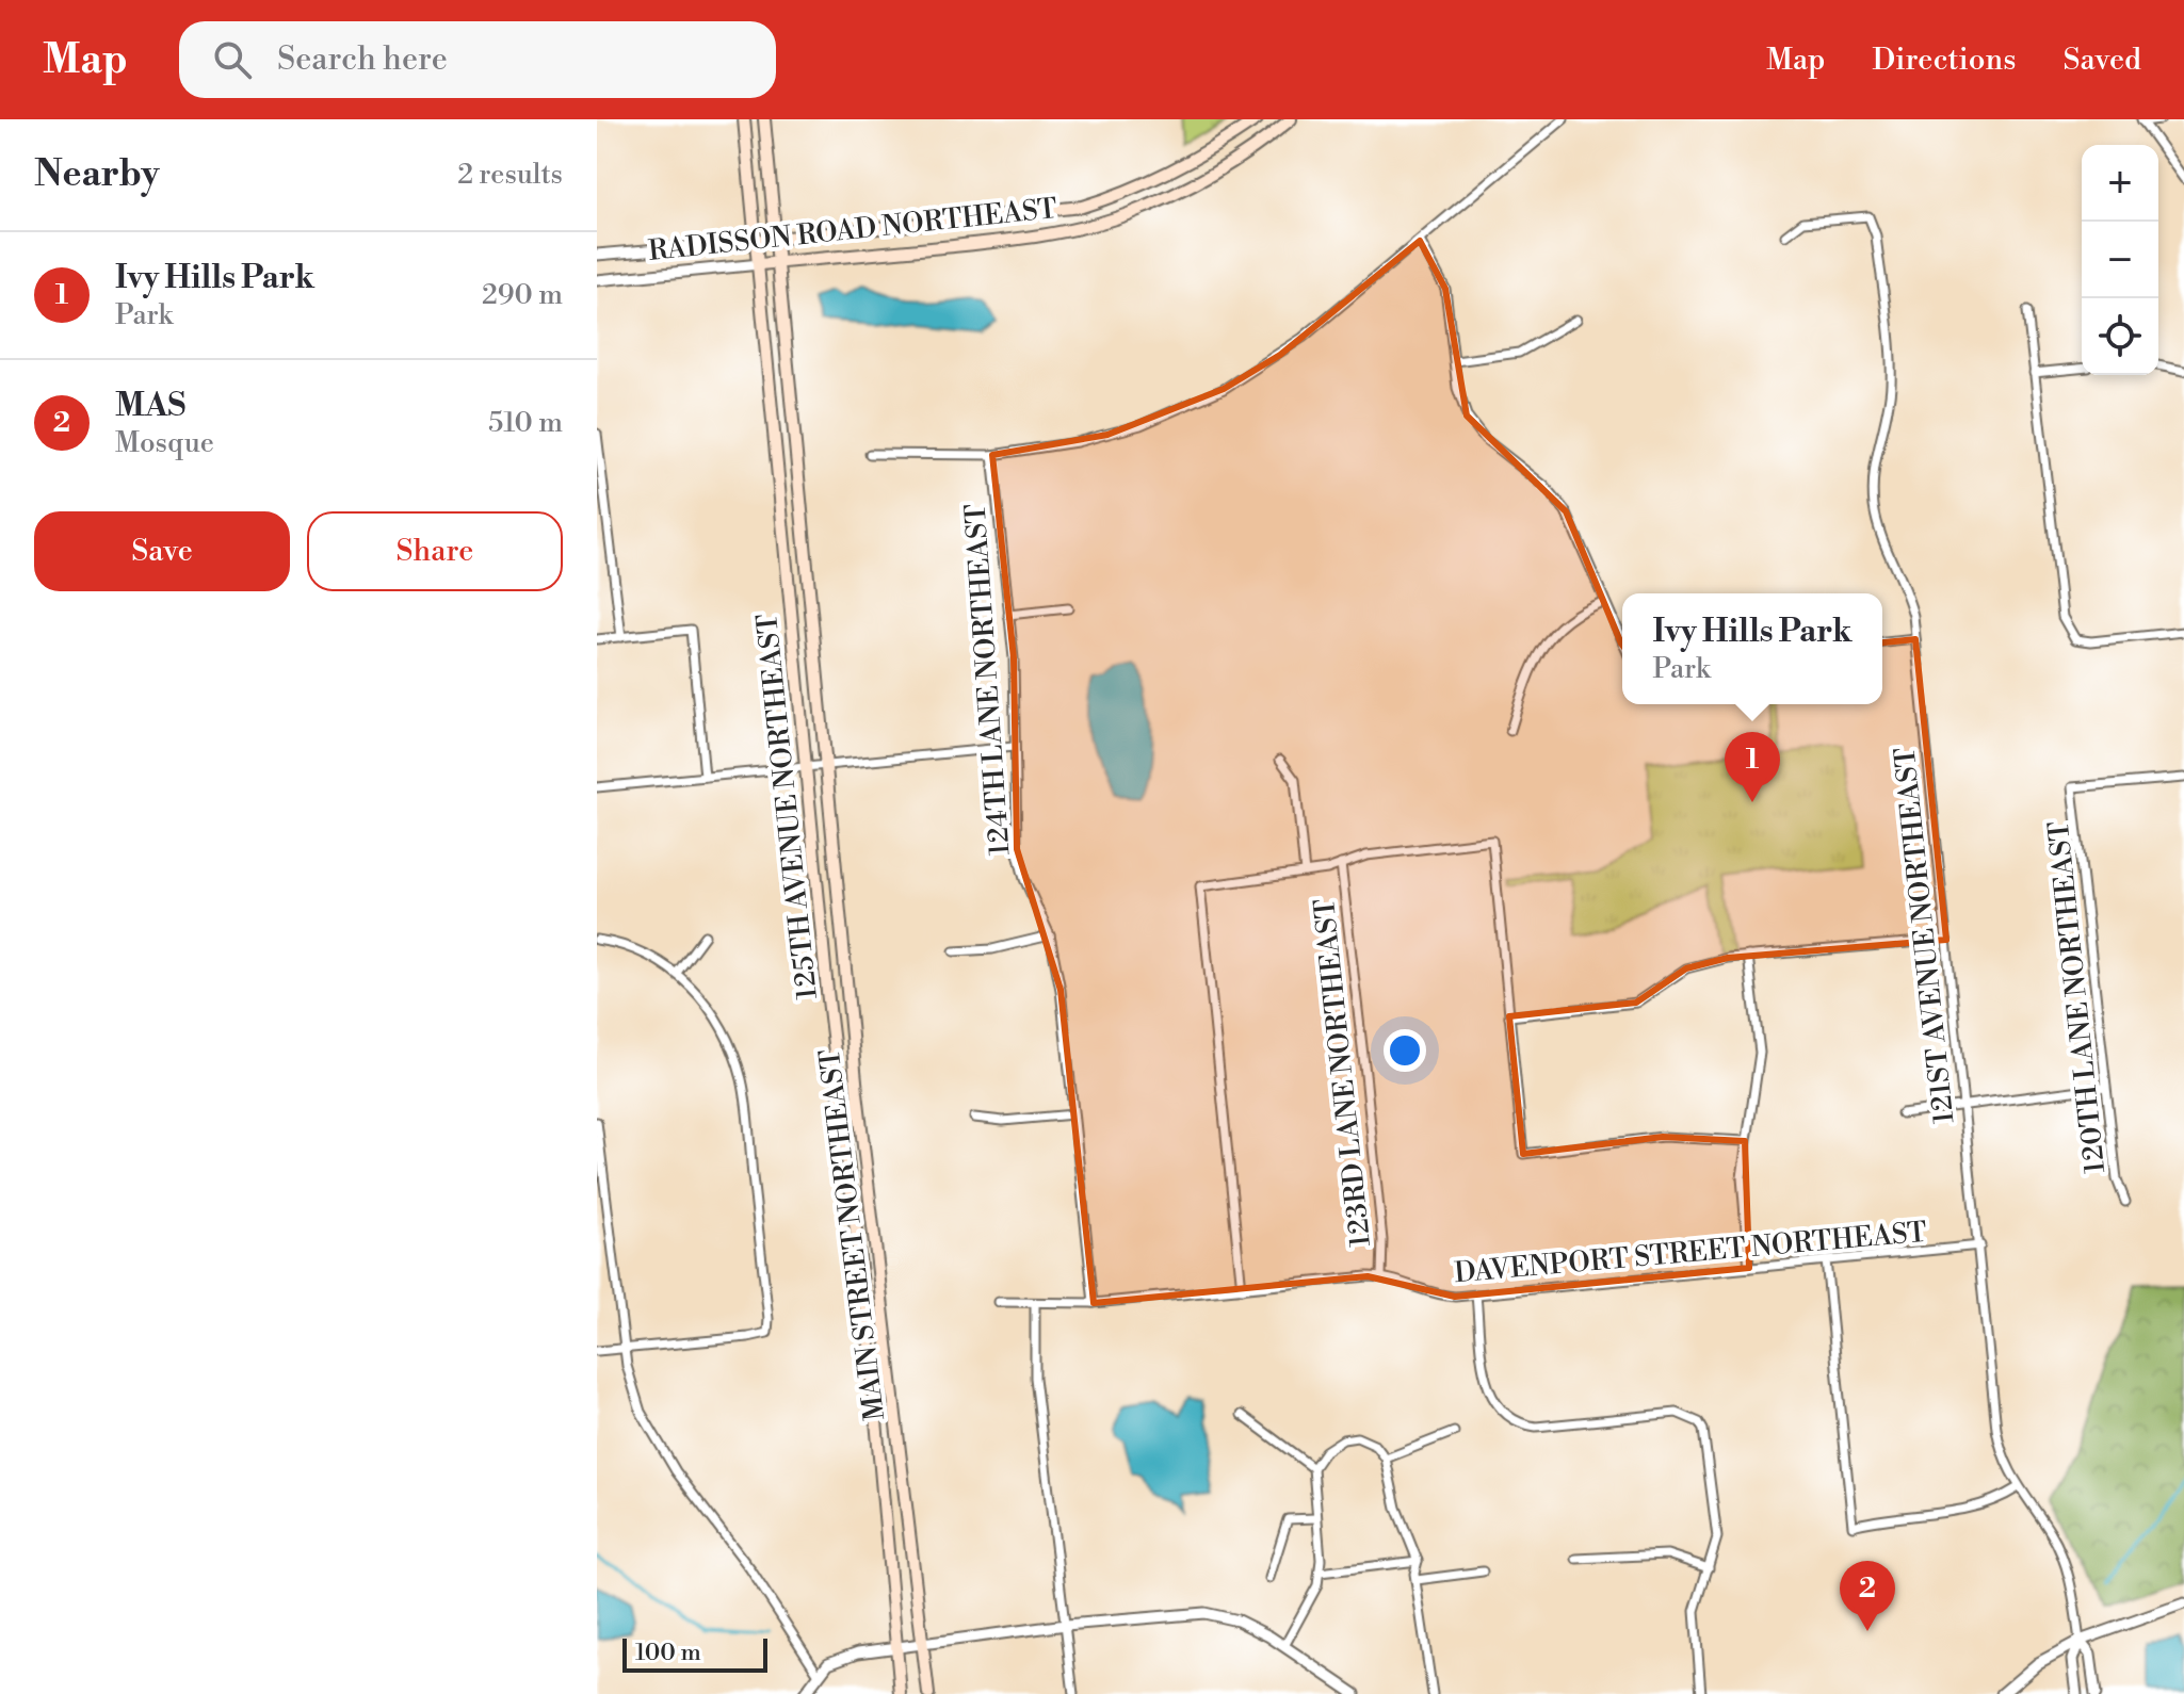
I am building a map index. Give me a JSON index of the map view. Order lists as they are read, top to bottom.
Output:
{
  "streets": {
    "main road": ["RADISSON ROAD NORTHEAST", "125TH AVENUE NORTHEAST", "MAIN STREET NORTHEAST"],
    "street": [
      "124TH LANE NORTHEAST",
      "121ST AVENUE NORTHEAST",
      "120TH LANE NORTHEAST",
      "123RD LANE NORTHEAST",
      "DAVENPORT STREET NORTHEAST"
    ]
  },
  "crossings": [
    ["RADISSON ROAD NORTHEAST", "125TH AVENUE NORTHEAST"],
    ["124TH LANE NORTHEAST", "DAVENPORT STREET NORTHEAST"],
    ["125TH AVENUE NORTHEAST", "MAIN STREET NORTHEAST"],
    ["121ST AVENUE NORTHEAST", "DAVENPORT STREET NORTHEAST"],
    ["123RD LANE NORTHEAST", "DAVENPORT STREET NORTHEAST"]
  ],
  "scale_bar": "100 m",
  "page": {
    "header": "Map",
    "search": "Search here",
    "nav": ["Map", "Directions", "Saved"],
    "heading": ["Nearby", "2 results"],
    "map_buttons": ["+", "−"],
    "list": [
      {
        "mark": "1",
        "name": "Ivy Hills Park",
        "note": "Park",
        "value": "290 m"
      },
      {
        "mark": "2",
        "name": "MAS",
        "note": "Mosque",
        "value": "510 m"
      }
    ],
    "buttons": ["Save", "Share"],
    "popup": ["Ivy Hills Park", "Park"],
    "pins": ["1", "2"],
    "scale": "100 m"
  }
}
